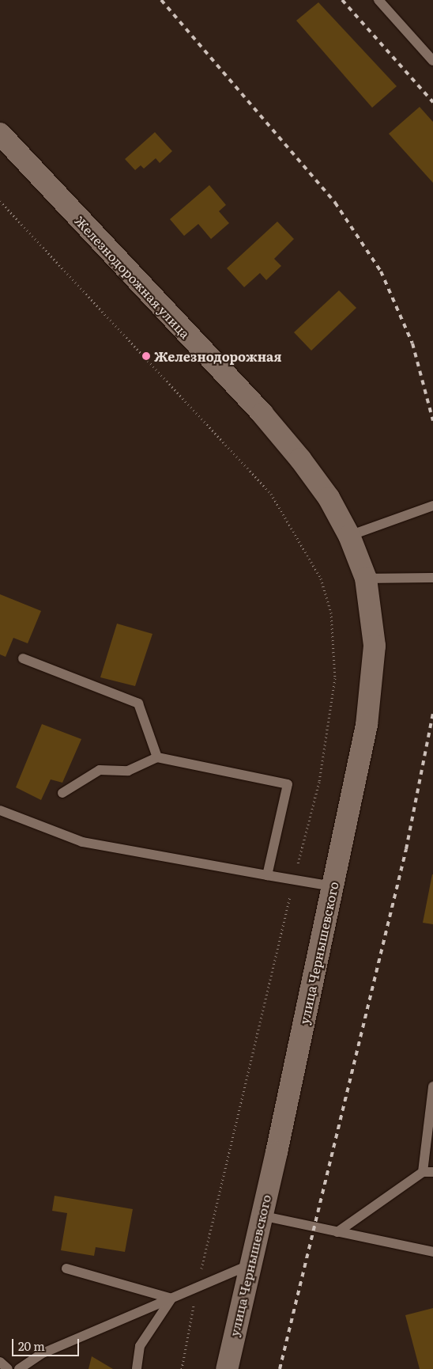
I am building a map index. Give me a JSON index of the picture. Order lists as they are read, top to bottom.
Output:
{
  "streets": {
    "main road": ["Железнодорожная улица", "улица Чернышевского"]
  },
  "crossings": [
    ["Железнодорожная улица", "улица Чернышевского"]
  ],
  "places": ["Железнодорожная"],
  "scale_bar": "20 m"
}
